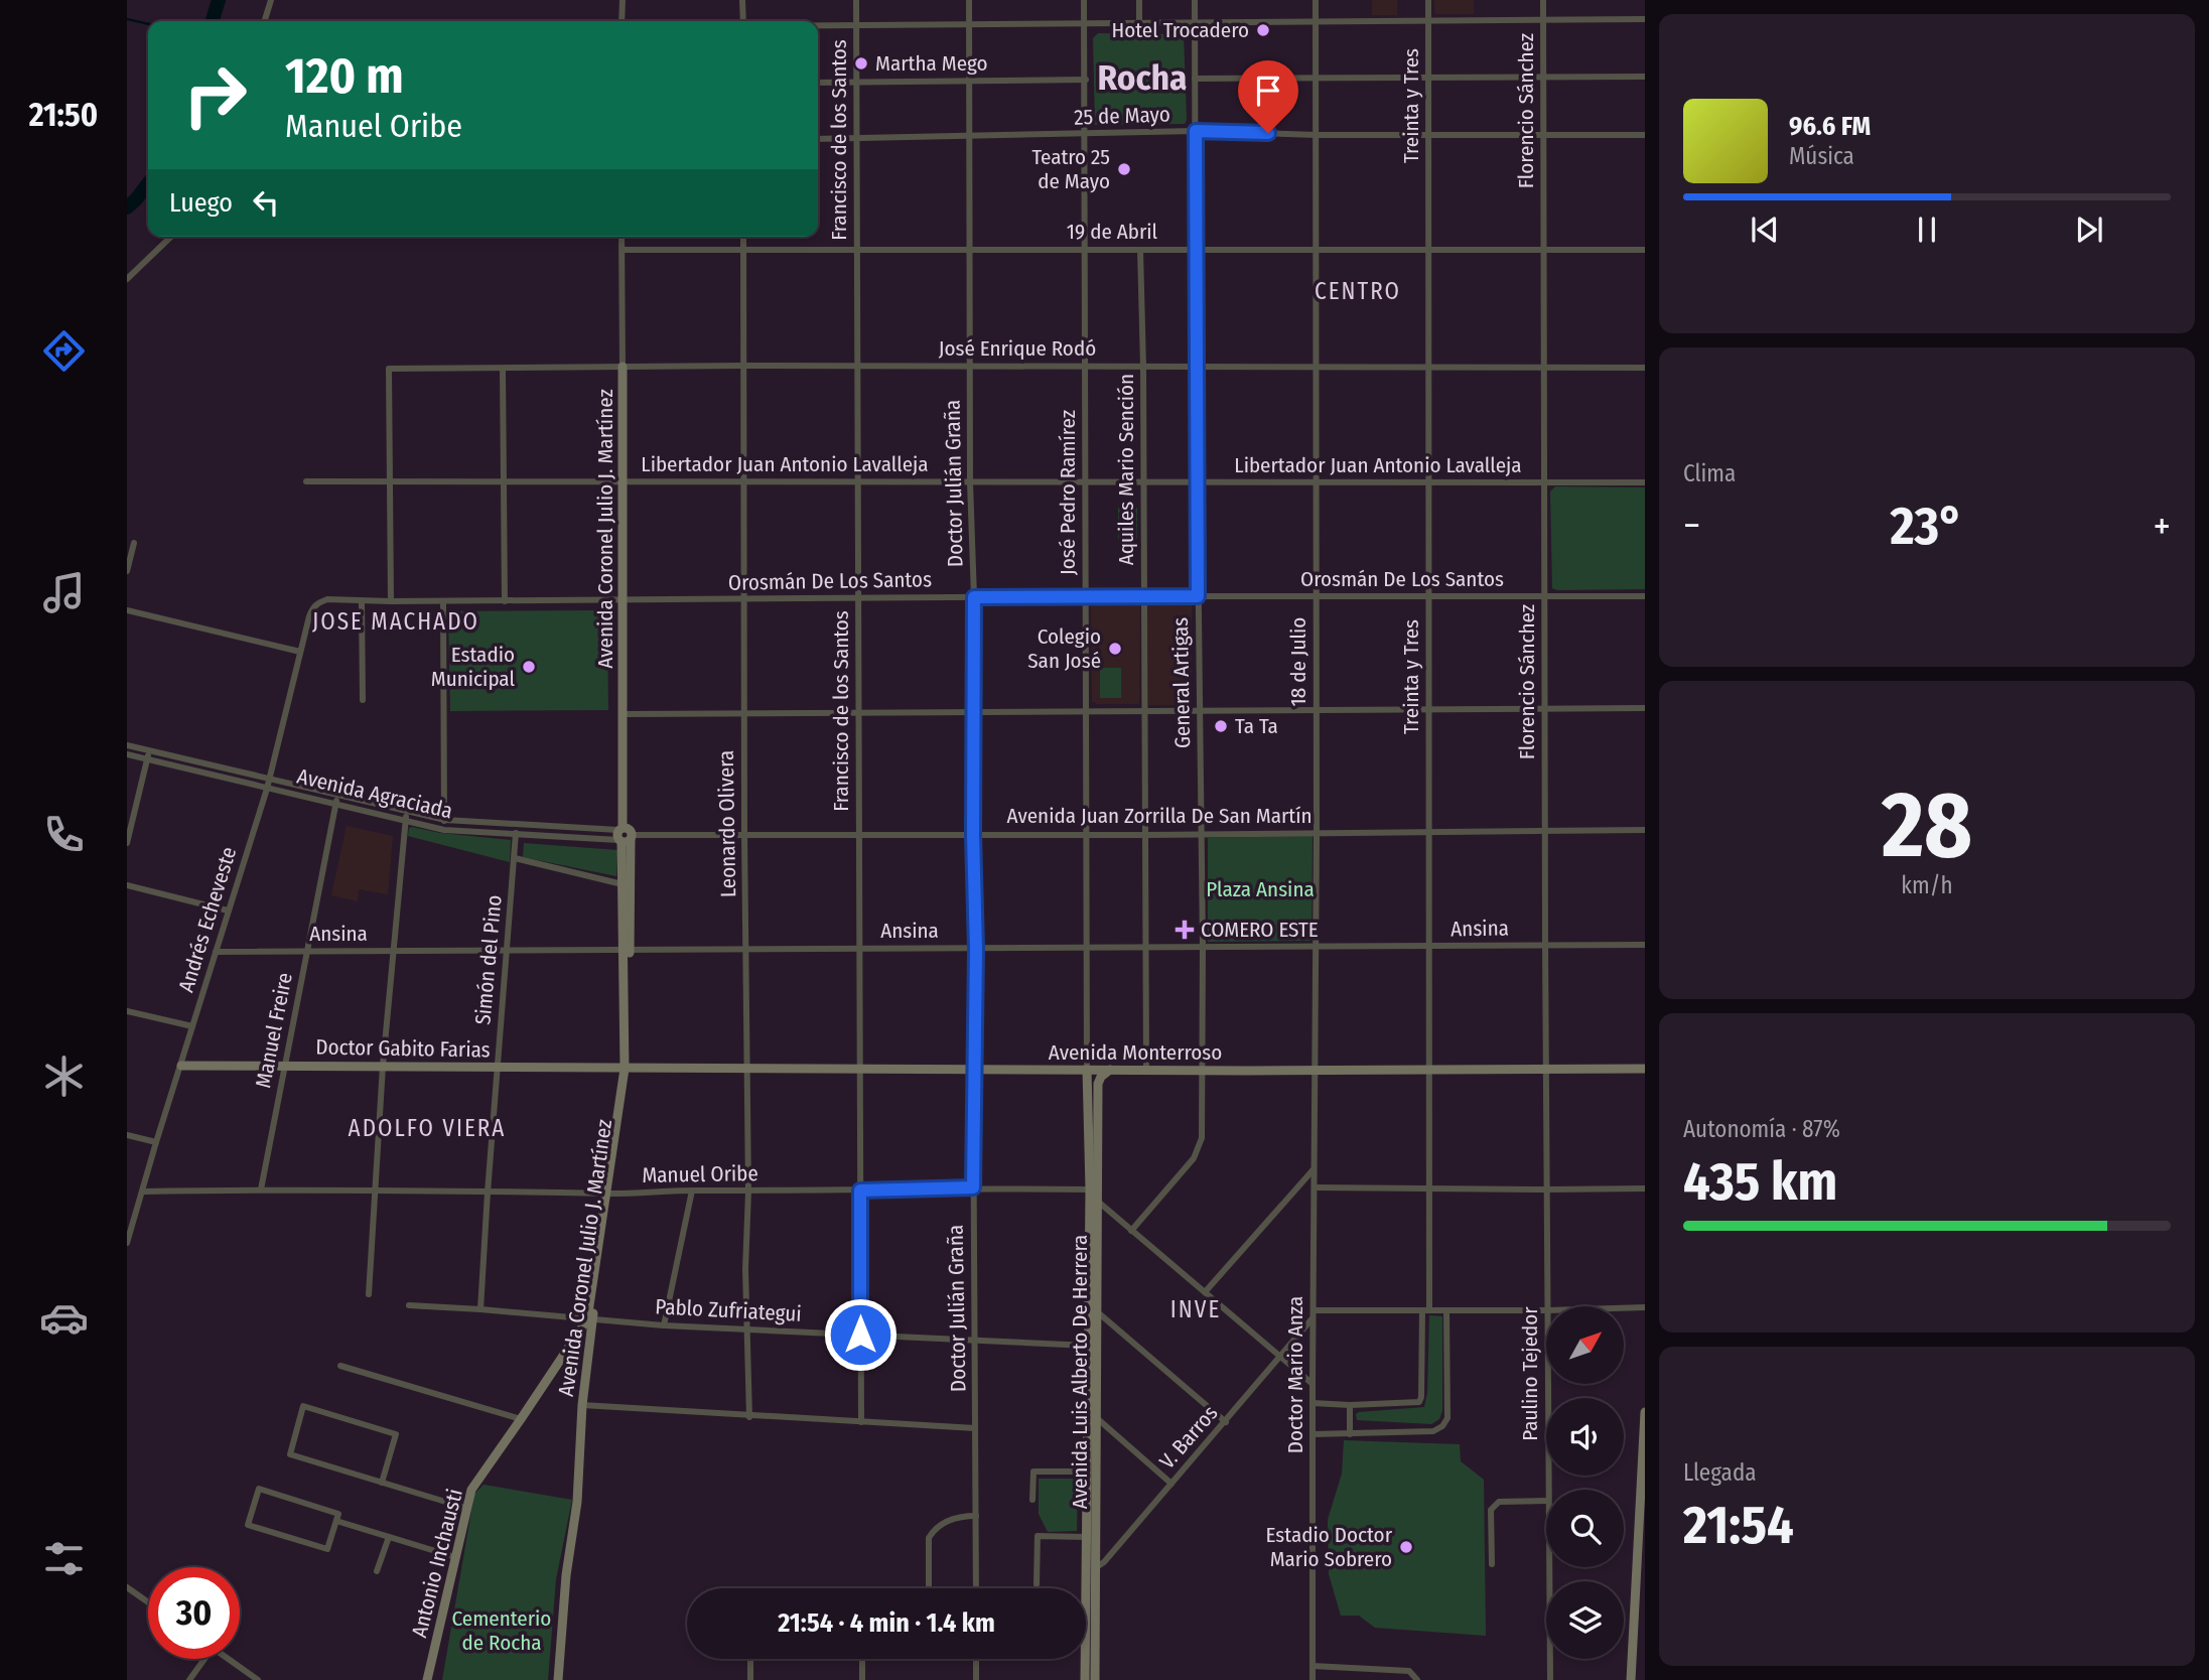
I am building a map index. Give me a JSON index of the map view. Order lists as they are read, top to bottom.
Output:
{
  "streets": {
    "street": [
      "Treinta y Tres",
      "Florencio Sánchez",
      "25 de Mayo",
      "Francisco de los Santos",
      "19 de Abril",
      "José Enrique Rodó",
      "Libertador Juan Antonio Lavalleja",
      "Aquiles Mario Sención",
      "Doctor Julián Graña",
      "José Pedro Ramírez",
      "Avenida Coronel Julio J. Martínez",
      "Orosmán De Los Santos",
      "18 de Julio",
      "General Artigas",
      "Avenida Agraciada",
      "Avenida Juan Zorrilla De San Martín",
      "Leonardo Olivera",
      "Andrés Echeveste",
      "Ansina",
      "Simón del Pino",
      "Manuel Freire",
      "Doctor Gabito Farias",
      "Avenida Monterroso",
      "Manuel Oribe",
      "Pablo Zufriategui",
      "Avenida Luis Alberto De Herrera",
      "Paulino Tejedor",
      "Doctor Mario Anza",
      "V. Barros",
      "Antonio Inchausti"
    ]
  },
  "crossings": [
    ["Treinta y Tres", "25 de Mayo"],
    ["Treinta y Tres", "19 de Abril"],
    ["Treinta y Tres", "José Enrique Rodó"],
    ["Treinta y Tres", "Libertador Juan Antonio Lavalleja"],
    ["Treinta y Tres", "Orosmán De Los Santos"],
    ["Treinta y Tres", "Avenida Juan Zorrilla De San Martín"],
    ["Treinta y Tres", "Ansina"],
    ["Treinta y Tres", "Avenida Monterroso"],
    ["Florencio Sánchez", "25 de Mayo"],
    ["Florencio Sánchez", "19 de Abril"],
    ["Florencio Sánchez", "José Enrique Rodó"],
    ["Florencio Sánchez", "Libertador Juan Antonio Lavalleja"],
    ["Florencio Sánchez", "Orosmán De Los Santos"],
    ["Florencio Sánchez", "Avenida Juan Zorrilla De San Martín"],
    ["Florencio Sánchez", "Ansina"],
    ["Florencio Sánchez", "Avenida Monterroso"],
    ["Florencio Sánchez", "Paulino Tejedor"],
    ["25 de Mayo", "Francisco de los Santos"],
    ["25 de Mayo", "Doctor Julián Graña"],
    ["25 de Mayo", "José Pedro Ramírez"],
    ["25 de Mayo", "18 de Julio"],
    ["25 de Mayo", "General Artigas"],
    ["Francisco de los Santos", "19 de Abril"],
    ["Francisco de los Santos", "José Enrique Rodó"],
    ["Francisco de los Santos", "Libertador Juan Antonio Lavalleja"],
    ["Francisco de los Santos", "Orosmán De Los Santos"],
    ["Francisco de los Santos", "Avenida Juan Zorrilla De San Martín"],
    ["Francisco de los Santos", "Ansina"],
    ["Francisco de los Santos", "Avenida Monterroso"],
    ["Francisco de los Santos", "Manuel Oribe"],
    ["Francisco de los Santos", "Pablo Zufriategui"],
    ["19 de Abril", "Aquiles Mario Sención"],
    ["19 de Abril", "Doctor Julián Graña"],
    ["19 de Abril", "José Pedro Ramírez"],
    ["19 de Abril", "Avenida Coronel Julio J. Martínez"],
    ["19 de Abril", "18 de Julio"],
    ["19 de Abril", "General Artigas"],
    ["19 de Abril", "Leonardo Olivera"],
    ["José Enrique Rodó", "Libertador Juan Antonio Lavalleja"],
    ["José Enrique Rodó", "Aquiles Mario Sención"],
    ["José Enrique Rodó", "Doctor Julián Graña"],
    ["José Enrique Rodó", "José Pedro Ramírez"],
    ["José Enrique Rodó", "Avenida Coronel Julio J. Martínez"],
    ["José Enrique Rodó", "18 de Julio"],
    ["José Enrique Rodó", "General Artigas"],
    ["José Enrique Rodó", "Leonardo Olivera"],
    ["Libertador Juan Antonio Lavalleja", "Aquiles Mario Sención"],
    ["Libertador Juan Antonio Lavalleja", "Doctor Julián Graña"],
    ["Libertador Juan Antonio Lavalleja", "José Pedro Ramírez"],
    ["Libertador Juan Antonio Lavalleja", "Avenida Coronel Julio J. Martínez"],
    ["Libertador Juan Antonio Lavalleja", "18 de Julio"],
    ["Libertador Juan Antonio Lavalleja", "General Artigas"],
    ["Libertador Juan Antonio Lavalleja", "Leonardo Olivera"],
    ["Aquiles Mario Sención", "Orosmán De Los Santos"],
    ["Aquiles Mario Sención", "Avenida Juan Zorrilla De San Martín"],
    ["Aquiles Mario Sención", "Ansina"],
    ["Aquiles Mario Sención", "Avenida Monterroso"],
    ["Doctor Julián Graña", "Orosmán De Los Santos"],
    ["Doctor Julián Graña", "Avenida Juan Zorrilla De San Martín"],
    ["Doctor Julián Graña", "Ansina"],
    ["Doctor Julián Graña", "Avenida Monterroso"],
    ["Doctor Julián Graña", "Manuel Oribe"],
    ["Doctor Julián Graña", "Pablo Zufriategui"],
    ["José Pedro Ramírez", "Orosmán De Los Santos"],
    ["José Pedro Ramírez", "Avenida Juan Zorrilla De San Martín"],
    ["José Pedro Ramírez", "Ansina"],
    ["José Pedro Ramírez", "Avenida Monterroso"],
    ["José Pedro Ramírez", "Avenida Luis Alberto De Herrera"],
    ["Avenida Coronel Julio J. Martínez", "Orosmán De Los Santos"],
    ["Avenida Coronel Julio J. Martínez", "Avenida Agraciada"],
    ["Avenida Coronel Julio J. Martínez", "Avenida Juan Zorrilla De San Martín"],
    ["Avenida Coronel Julio J. Martínez", "Ansina"],
    ["Avenida Coronel Julio J. Martínez", "Doctor Gabito Farias"],
    ["Avenida Coronel Julio J. Martínez", "Avenida Monterroso"],
    ["Avenida Coronel Julio J. Martínez", "Manuel Oribe"],
    ["Avenida Coronel Julio J. Martínez", "Pablo Zufriategui"],
    ["Avenida Coronel Julio J. Martínez", "Antonio Inchausti"],
    ["Orosmán De Los Santos", "18 de Julio"],
    ["Orosmán De Los Santos", "General Artigas"],
    ["Orosmán De Los Santos", "Leonardo Olivera"],
    ["Orosmán De Los Santos", "Andrés Echeveste"],
    ["18 de Julio", "Avenida Juan Zorrilla De San Martín"],
    ["18 de Julio", "Ansina"],
    ["18 de Julio", "Avenida Monterroso"],
    ["18 de Julio", "Doctor Mario Anza"],
    ["General Artigas", "Avenida Juan Zorrilla De San Martín"],
    ["General Artigas", "Ansina"],
    ["General Artigas", "Avenida Monterroso"],
    ["Avenida Agraciada", "Avenida Juan Zorrilla De San Martín"],
    ["Avenida Agraciada", "Andrés Echeveste"],
    ["Avenida Agraciada", "Simón del Pino"],
    ["Avenida Agraciada", "Manuel Freire"],
    ["Avenida Juan Zorrilla De San Martín", "Leonardo Olivera"],
    ["Leonardo Olivera", "Ansina"],
    ["Leonardo Olivera", "Avenida Monterroso"],
    ["Leonardo Olivera", "Manuel Oribe"],
    ["Leonardo Olivera", "Pablo Zufriategui"],
    ["Andrés Echeveste", "Ansina"],
    ["Andrés Echeveste", "Doctor Gabito Farias"],
    ["Andrés Echeveste", "Manuel Oribe"],
    ["Ansina", "Simón del Pino"],
    ["Ansina", "Manuel Freire"],
    ["Simón del Pino", "Doctor Gabito Farias"],
    ["Simón del Pino", "Manuel Oribe"],
    ["Simón del Pino", "Pablo Zufriategui"],
    ["Manuel Freire", "Doctor Gabito Farias"],
    ["Manuel Freire", "Manuel Oribe"],
    ["Doctor Gabito Farias", "Avenida Monterroso"],
    ["Avenida Monterroso", "Avenida Luis Alberto De Herrera"],
    ["Avenida Monterroso", "Paulino Tejedor"],
    ["Avenida Monterroso", "Doctor Mario Anza"],
    ["Manuel Oribe", "Avenida Luis Alberto De Herrera"],
    ["Pablo Zufriategui", "Avenida Luis Alberto De Herrera"],
    ["Pablo Zufriategui", "Antonio Inchausti"],
    ["Avenida Luis Alberto De Herrera", "V. Barros"],
    ["Doctor Mario Anza", "V. Barros"]
  ],
  "districts": [
    "Rocha",
    "CENTRO",
    "JOSE MACHADO",
    "ADOLFO VIERA",
    "INVE"
  ],
  "parks": ["Plaza Ansina", "Cementerio de Rocha"],
  "places": {
    "other": [
      "Hotel Trocadero",
      "Martha Mego",
      "Teatro 25 de Mayo",
      "Colegio San José",
      "Estadio Municipal",
      "Ta Ta",
      "Estadio Doctor Mario Sobrero"
    ],
    "health": ["COMERO ESTE"]
  },
  "north": "top right",
  "page": {
    "tabs": "21:50",
    "turn": ["120 m", "Manuel Oribe"],
    "song": ["96.6 FM", "Música"],
    "then": "Luego",
    "tile": [
      "Clima",
      ["28", "km/h"],
      ["Autonomía · 87%", "435 km"],
      ["Llegada", "21:54"]
    ],
    "heat": ["−", "23°", "+"],
    "limit": "30",
    "trip": "21:54 · 4 min · 1.4 km"
  }
}
